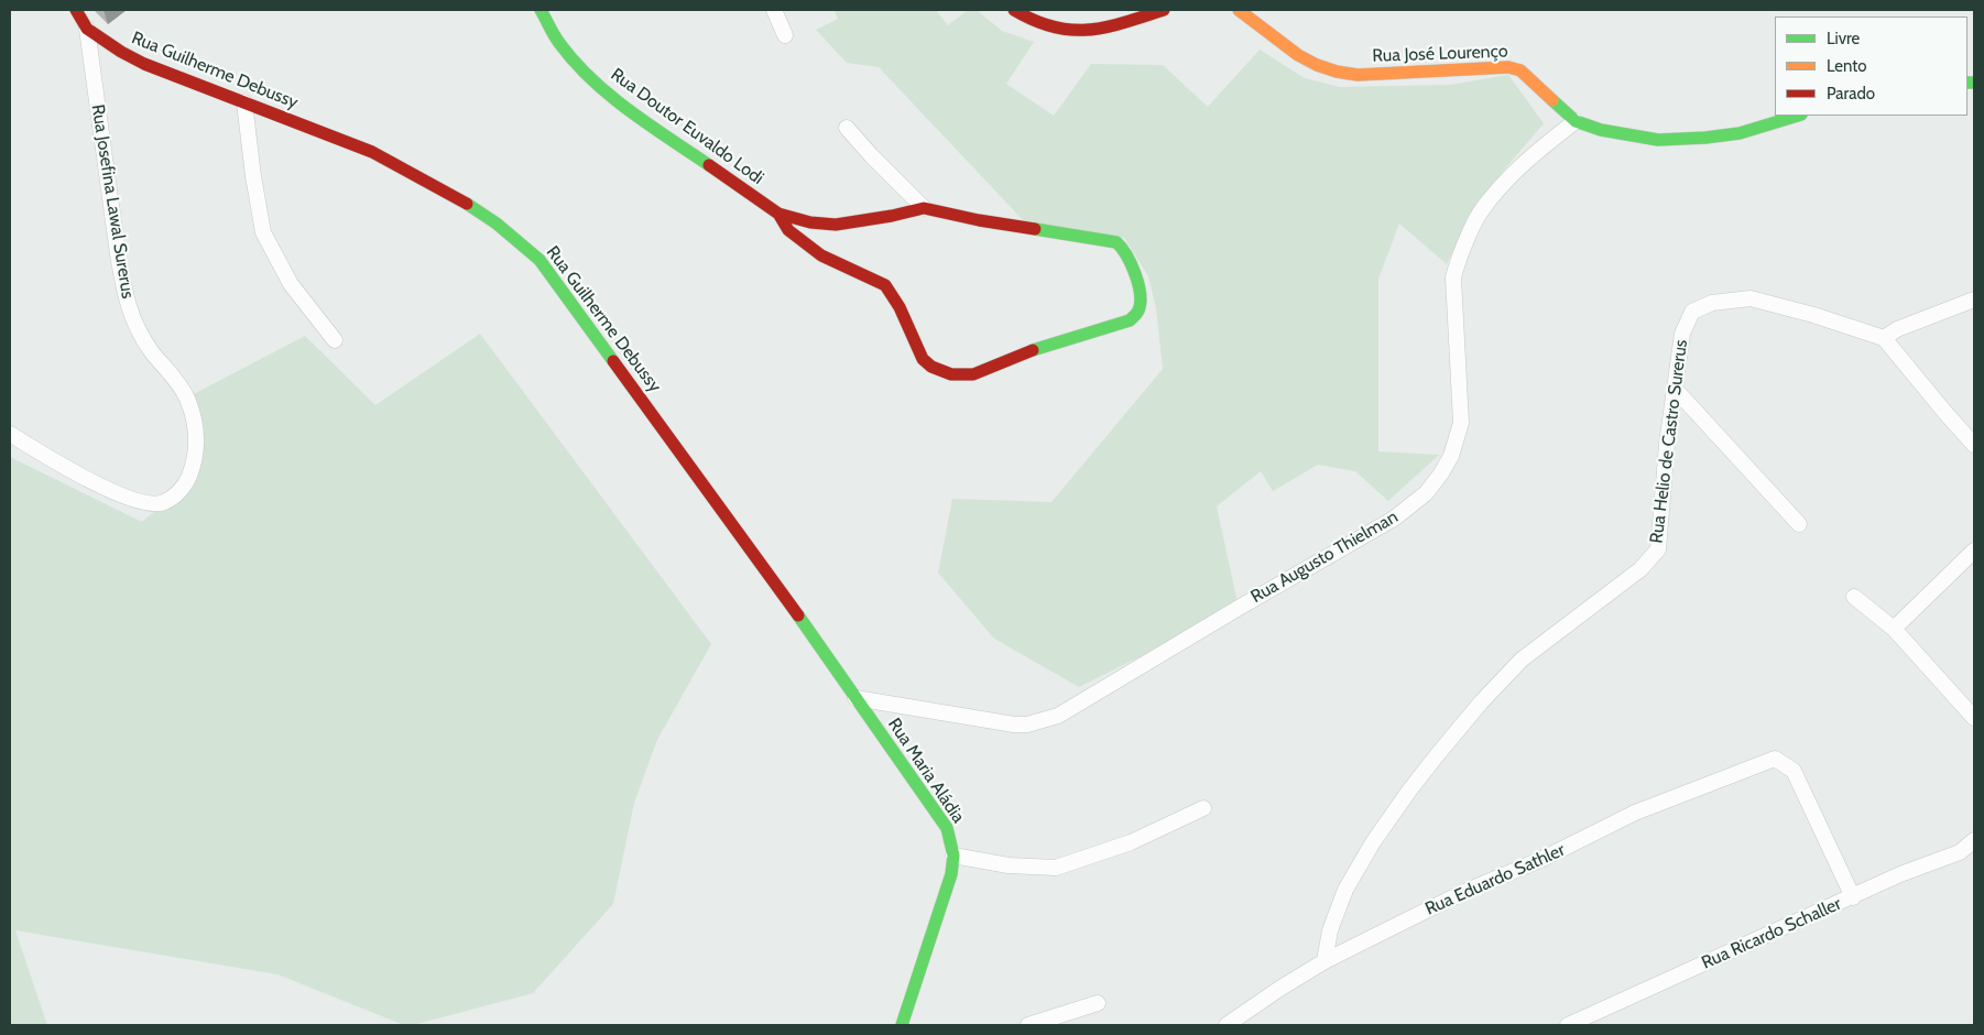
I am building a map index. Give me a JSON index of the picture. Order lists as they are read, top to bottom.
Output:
{
  "streets": {
    "street": [
      "Rua José Lourenço",
      "Rua Guilherme Debussy",
      "Rua Doutor Euvaldo Lodi",
      "Rua Josefina Lawal Surerus",
      "Rua Helio de Castro Surerus",
      "Rua Augusto Thielman",
      "Rua Maria Aládia",
      "Rua Eduardo Sathler",
      "Rua Ricardo Schaller"
    ]
  },
  "crossings": [
    ["Rua José Lourenço", "Rua Augusto Thielman"],
    ["Rua Guilherme Debussy", "Rua Josefina Lawal Surerus"],
    ["Rua Guilherme Debussy", "Rua Augusto Thielman"],
    ["Rua Guilherme Debussy", "Rua Maria Aládia"],
    ["Rua Helio de Castro Surerus", "Rua Eduardo Sathler"],
    ["Rua Augusto Thielman", "Rua Maria Aládia"],
    ["Rua Eduardo Sathler", "Rua Ricardo Schaller"]
  ],
  "legend": ["Livre", "Lento", "Parado"]
}
